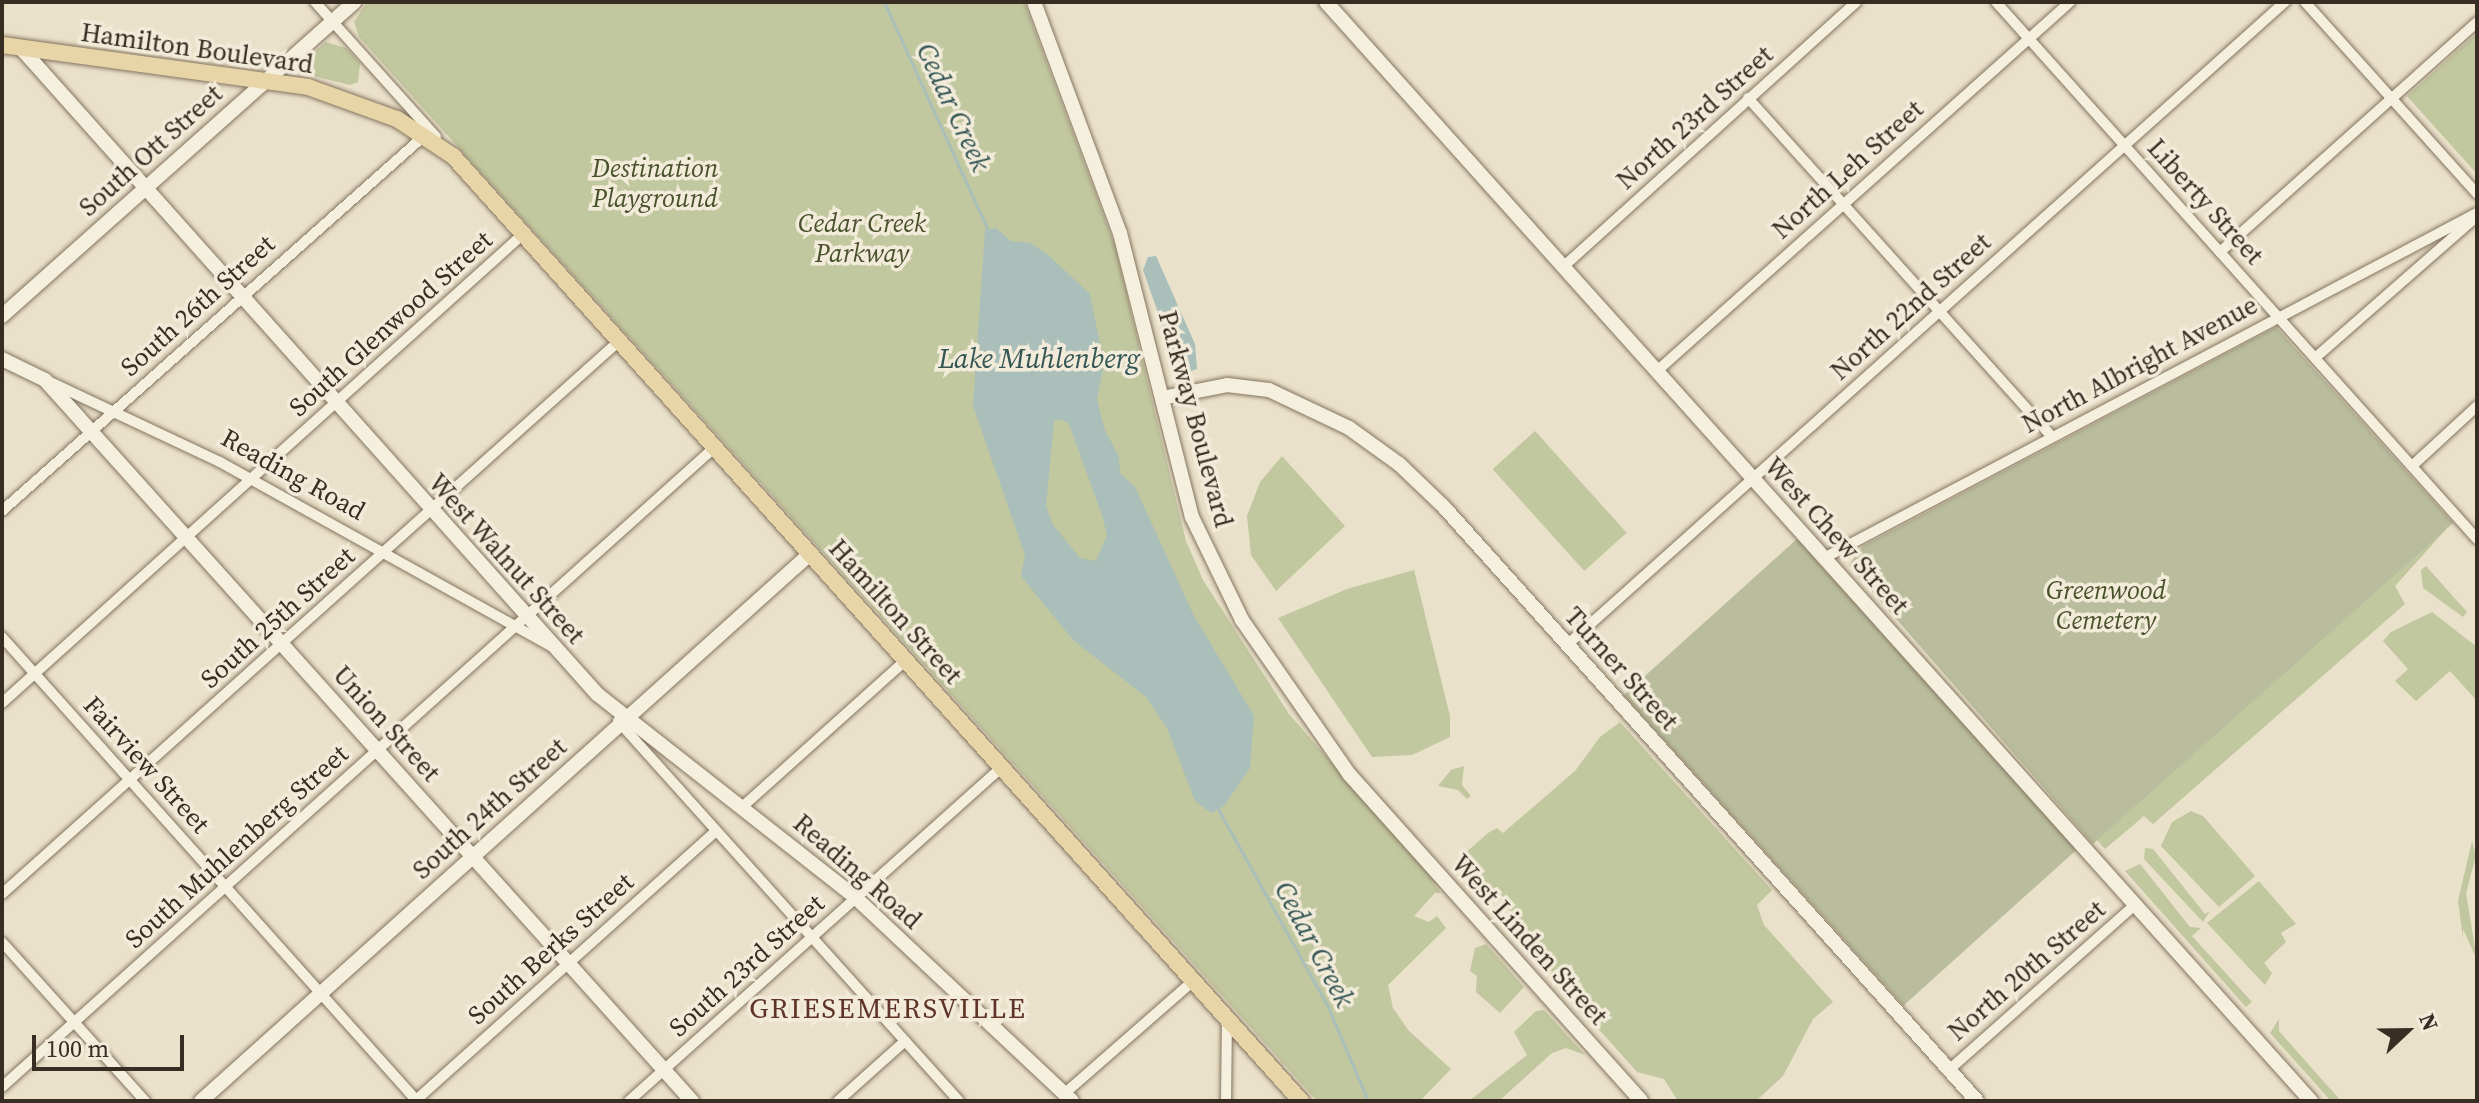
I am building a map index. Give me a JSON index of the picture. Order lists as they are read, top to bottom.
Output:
{
  "streets": {
    "main road": ["Hamilton Boulevard", "Hamilton Street"],
    "street": [
      "North 23rd Street",
      "South Ott Street",
      "North Leh Street",
      "Liberty Street",
      "South 26th Street",
      "North 22nd Street",
      "South Glenwood Street",
      "North Albright Avenue",
      "Parkway Boulevard",
      "Reading Road",
      "West Chew Street",
      "West Walnut Street",
      "South 25th Street",
      "Turner Street",
      "Union Street",
      "Fairview Street",
      "South 24th Street",
      "South Muhlenberg Street",
      "West Linden Street",
      "South Berks Street",
      "South 23rd Street",
      "North 20th Street"
    ]
  },
  "crossings": [
    ["Hamilton Boulevard", "South Ott Street"],
    ["Hamilton Boulevard", "South 26th Street"],
    ["Hamilton Boulevard", "West Walnut Street"],
    ["Hamilton Boulevard", "Hamilton Street"],
    ["North 23rd Street", "West Chew Street"],
    ["South Ott Street", "West Walnut Street"],
    ["South Ott Street", "Hamilton Street"],
    ["North Leh Street", "Liberty Street"],
    ["North Leh Street", "West Chew Street"],
    ["Liberty Street", "North 22nd Street"],
    ["Liberty Street", "North Albright Avenue"],
    ["South 26th Street", "Reading Road"],
    ["South 26th Street", "West Walnut Street"],
    ["South 26th Street", "Hamilton Street"],
    ["South 26th Street", "Union Street"],
    ["North 22nd Street", "West Chew Street"],
    ["North 22nd Street", "Turner Street"],
    ["South Glenwood Street", "Reading Road"],
    ["South Glenwood Street", "West Walnut Street"],
    ["South Glenwood Street", "Hamilton Street"],
    ["South Glenwood Street", "Union Street"],
    ["South Glenwood Street", "Fairview Street"],
    ["North Albright Avenue", "West Chew Street"],
    ["Parkway Boulevard", "Turner Street"],
    ["Parkway Boulevard", "West Linden Street"],
    ["Reading Road", "West Walnut Street"],
    ["Reading Road", "South 25th Street"],
    ["Reading Road", "Union Street"],
    ["Reading Road", "South 24th Street"],
    ["Reading Road", "South Muhlenberg Street"],
    ["Reading Road", "South 23rd Street"],
    ["West Chew Street", "North 20th Street"],
    ["West Walnut Street", "South 25th Street"],
    ["West Walnut Street", "South Muhlenberg Street"],
    ["Hamilton Street", "South 25th Street"],
    ["Hamilton Street", "South 24th Street"],
    ["Hamilton Street", "South Muhlenberg Street"],
    ["Hamilton Street", "South 23rd Street"],
    ["South 25th Street", "Union Street"],
    ["South 25th Street", "Fairview Street"],
    ["Turner Street", "North 20th Street"],
    ["Union Street", "South 24th Street"],
    ["Union Street", "South Muhlenberg Street"],
    ["Union Street", "South Berks Street"],
    ["Union Street", "South 23rd Street"],
    ["Fairview Street", "South 24th Street"],
    ["Fairview Street", "South Muhlenberg Street"],
    ["Fairview Street", "South Berks Street"]
  ],
  "districts": ["GRIESEMERSVILLE"],
  "water": ["Cedar Creek", "Lake Muhlenberg"],
  "parks": ["Destination Playground", "Cedar Creek Parkway", "Greenwood Cemetery"],
  "scale_bar": "100 m",
  "north": "right"
}
